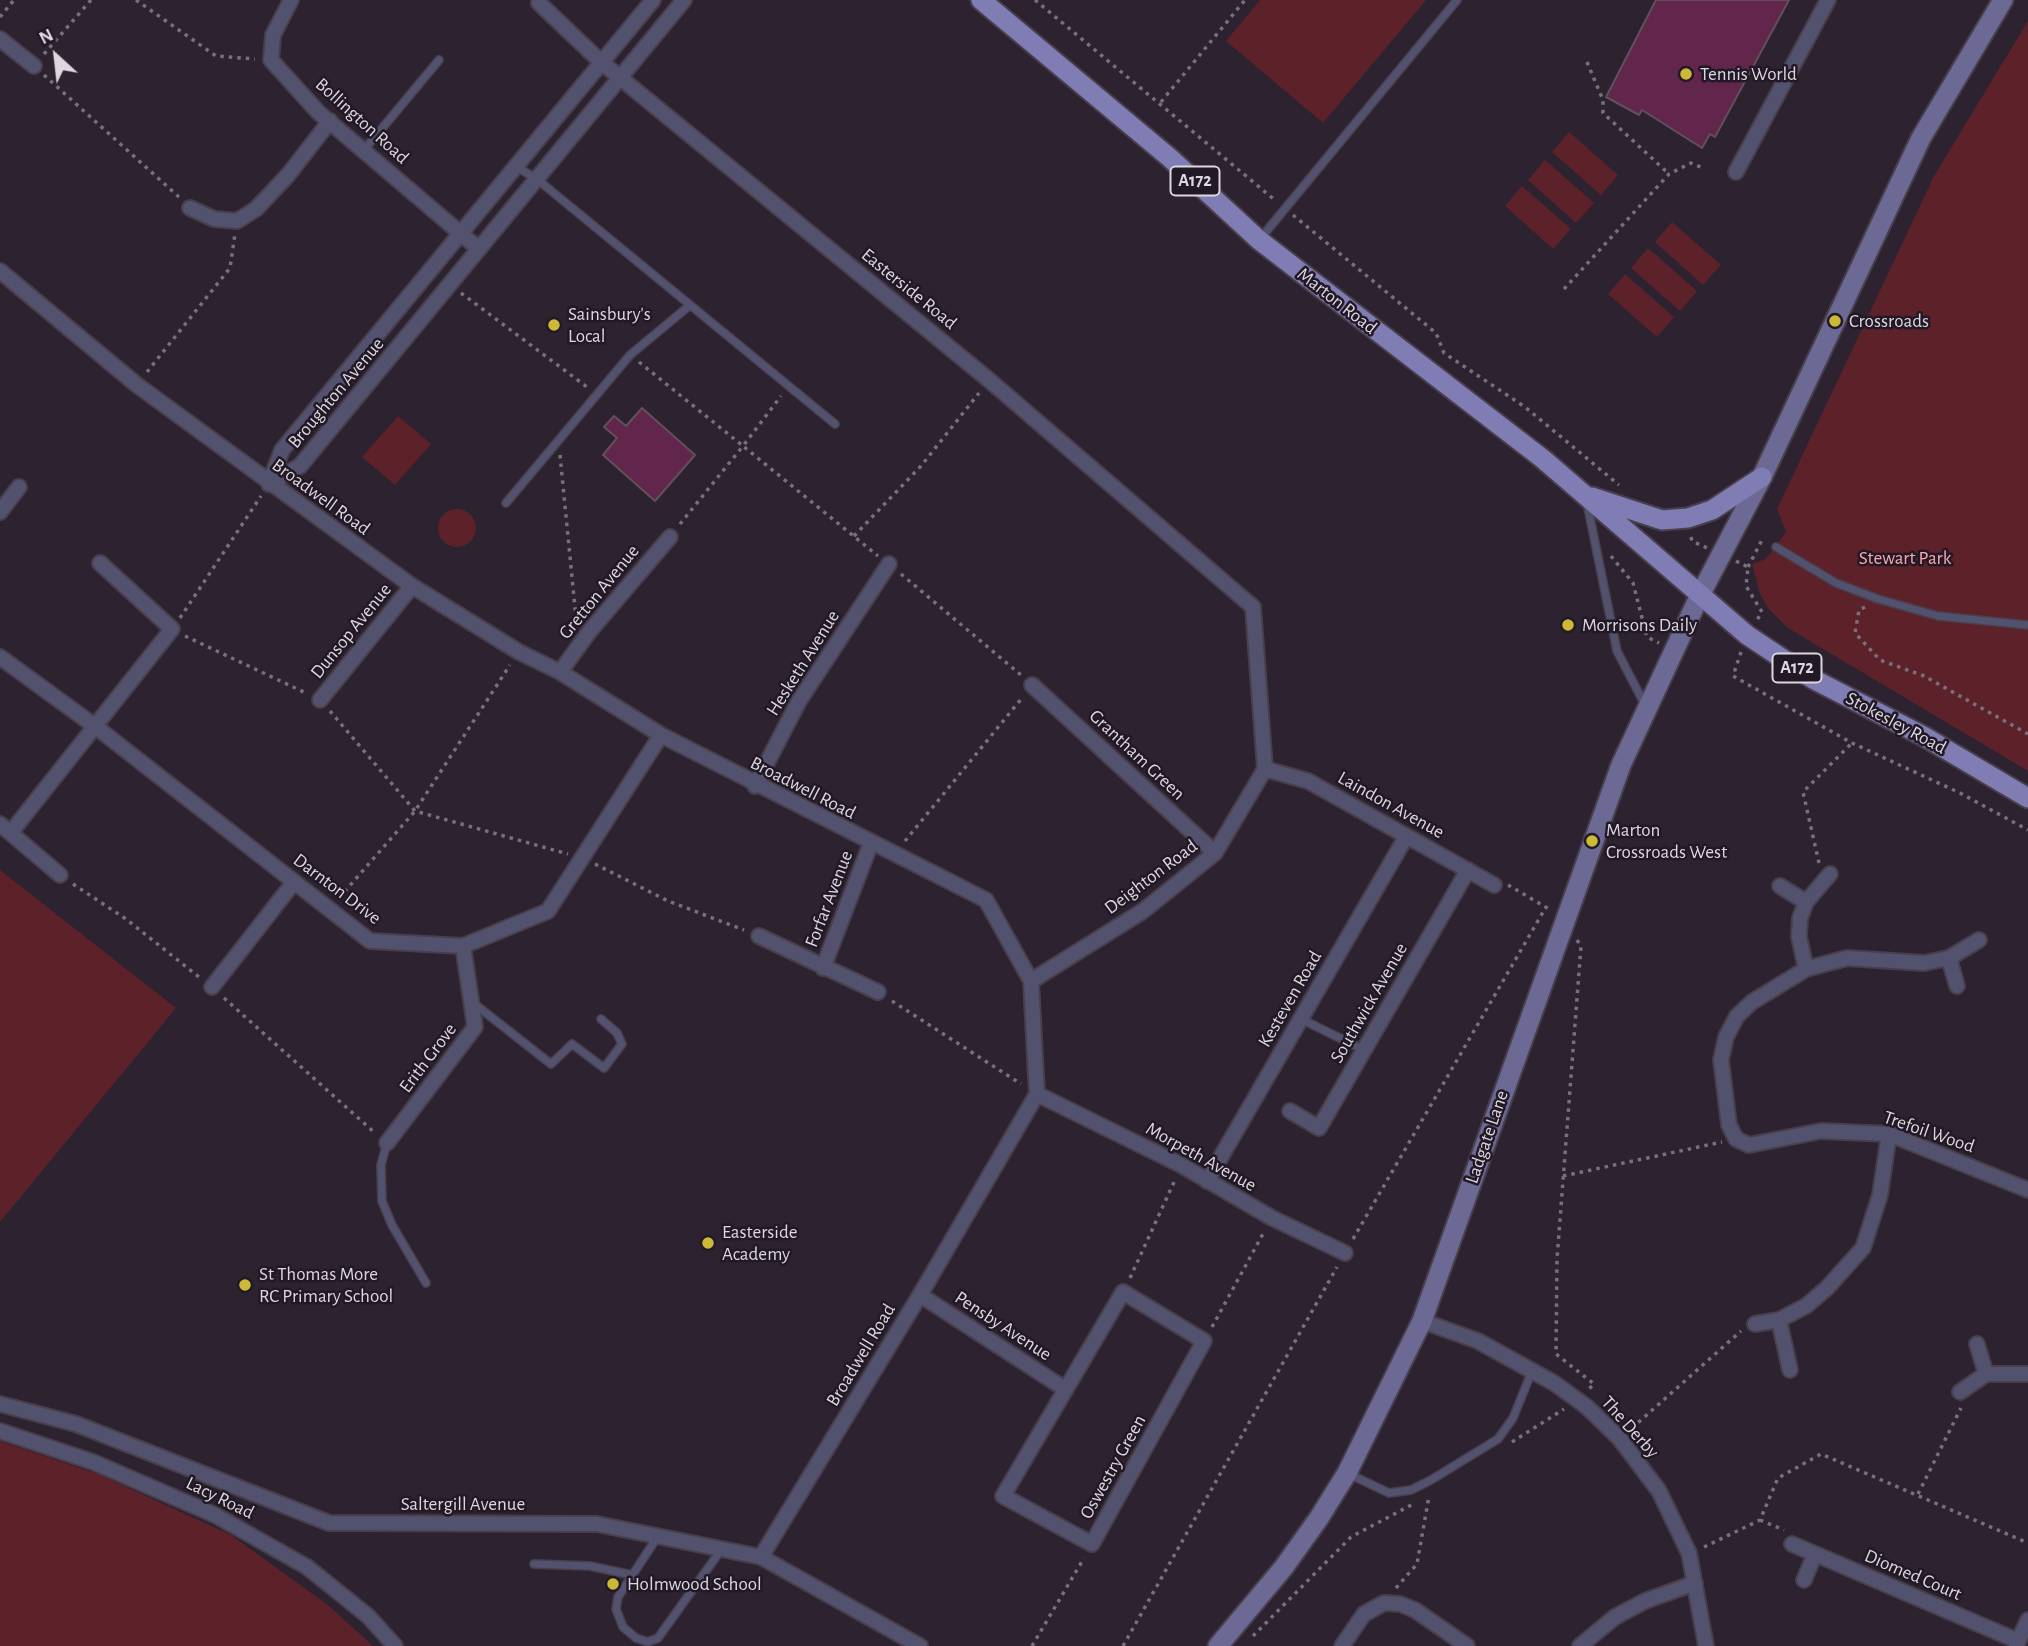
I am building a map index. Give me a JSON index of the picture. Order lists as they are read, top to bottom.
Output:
{
  "streets": {
    "main road": [
      "A172",
      "Marton Road",
      "Stokesley Road",
      "Ladgate Lane"
    ],
    "street": [
      "Bollington Road",
      "Easterside Road",
      "Broughton Avenue",
      "Broadwell Road",
      "Gretton Avenue",
      "Dunsop Avenue",
      "Hesketh Avenue",
      "Grantham Green",
      "Laindon Avenue",
      "Deighton Road",
      "Darnton Drive",
      "Forfar Avenue",
      "Kesteven Road",
      "Southwick Avenue",
      "Erith Grove",
      "Trefoil Wood",
      "Morpeth Avenue",
      "Pensby Avenue",
      "The Derby",
      "Oswestry Green",
      "Lacy Road",
      "Saltergill Avenue",
      "Diomed Court"
    ]
  },
  "crossings": [
    ["Bollington Road", "Broughton Avenue"],
    ["A172", "Marton Road"],
    ["A172", "Ladgate Lane"],
    ["Easterside Road", "Broughton Avenue"],
    ["Easterside Road", "Laindon Avenue"],
    ["Easterside Road", "Deighton Road"],
    ["Marton Road", "Stokesley Road"],
    ["Marton Road", "Ladgate Lane"],
    ["Broughton Avenue", "Broadwell Road"],
    ["Broadwell Road", "Gretton Avenue"],
    ["Broadwell Road", "Dunsop Avenue"],
    ["Broadwell Road", "Hesketh Avenue"],
    ["Broadwell Road", "Deighton Road"],
    ["Broadwell Road", "Darnton Drive"],
    ["Broadwell Road", "Forfar Avenue"],
    ["Broadwell Road", "Morpeth Avenue"],
    ["Broadwell Road", "Pensby Avenue"],
    ["Broadwell Road", "Saltergill Avenue"],
    ["Stokesley Road", "Ladgate Lane"],
    ["Grantham Green", "Deighton Road"],
    ["Laindon Avenue", "Deighton Road"],
    ["Laindon Avenue", "Kesteven Road"],
    ["Laindon Avenue", "Southwick Avenue"],
    ["Darnton Drive", "Erith Grove"],
    ["Kesteven Road", "Morpeth Avenue"],
    ["Ladgate Lane", "The Derby"],
    ["Pensby Avenue", "Oswestry Green"]
  ],
  "parks": ["Stewart Park"],
  "places": [
    "Tennis World",
    "Crossroads",
    "Sainsbury's Local",
    "Morrisons Daily",
    "Marton Crossroads West",
    "Easterside Academy",
    "St Thomas More RC Primary School",
    "Holmwood School"
  ],
  "north": "top left"
}
